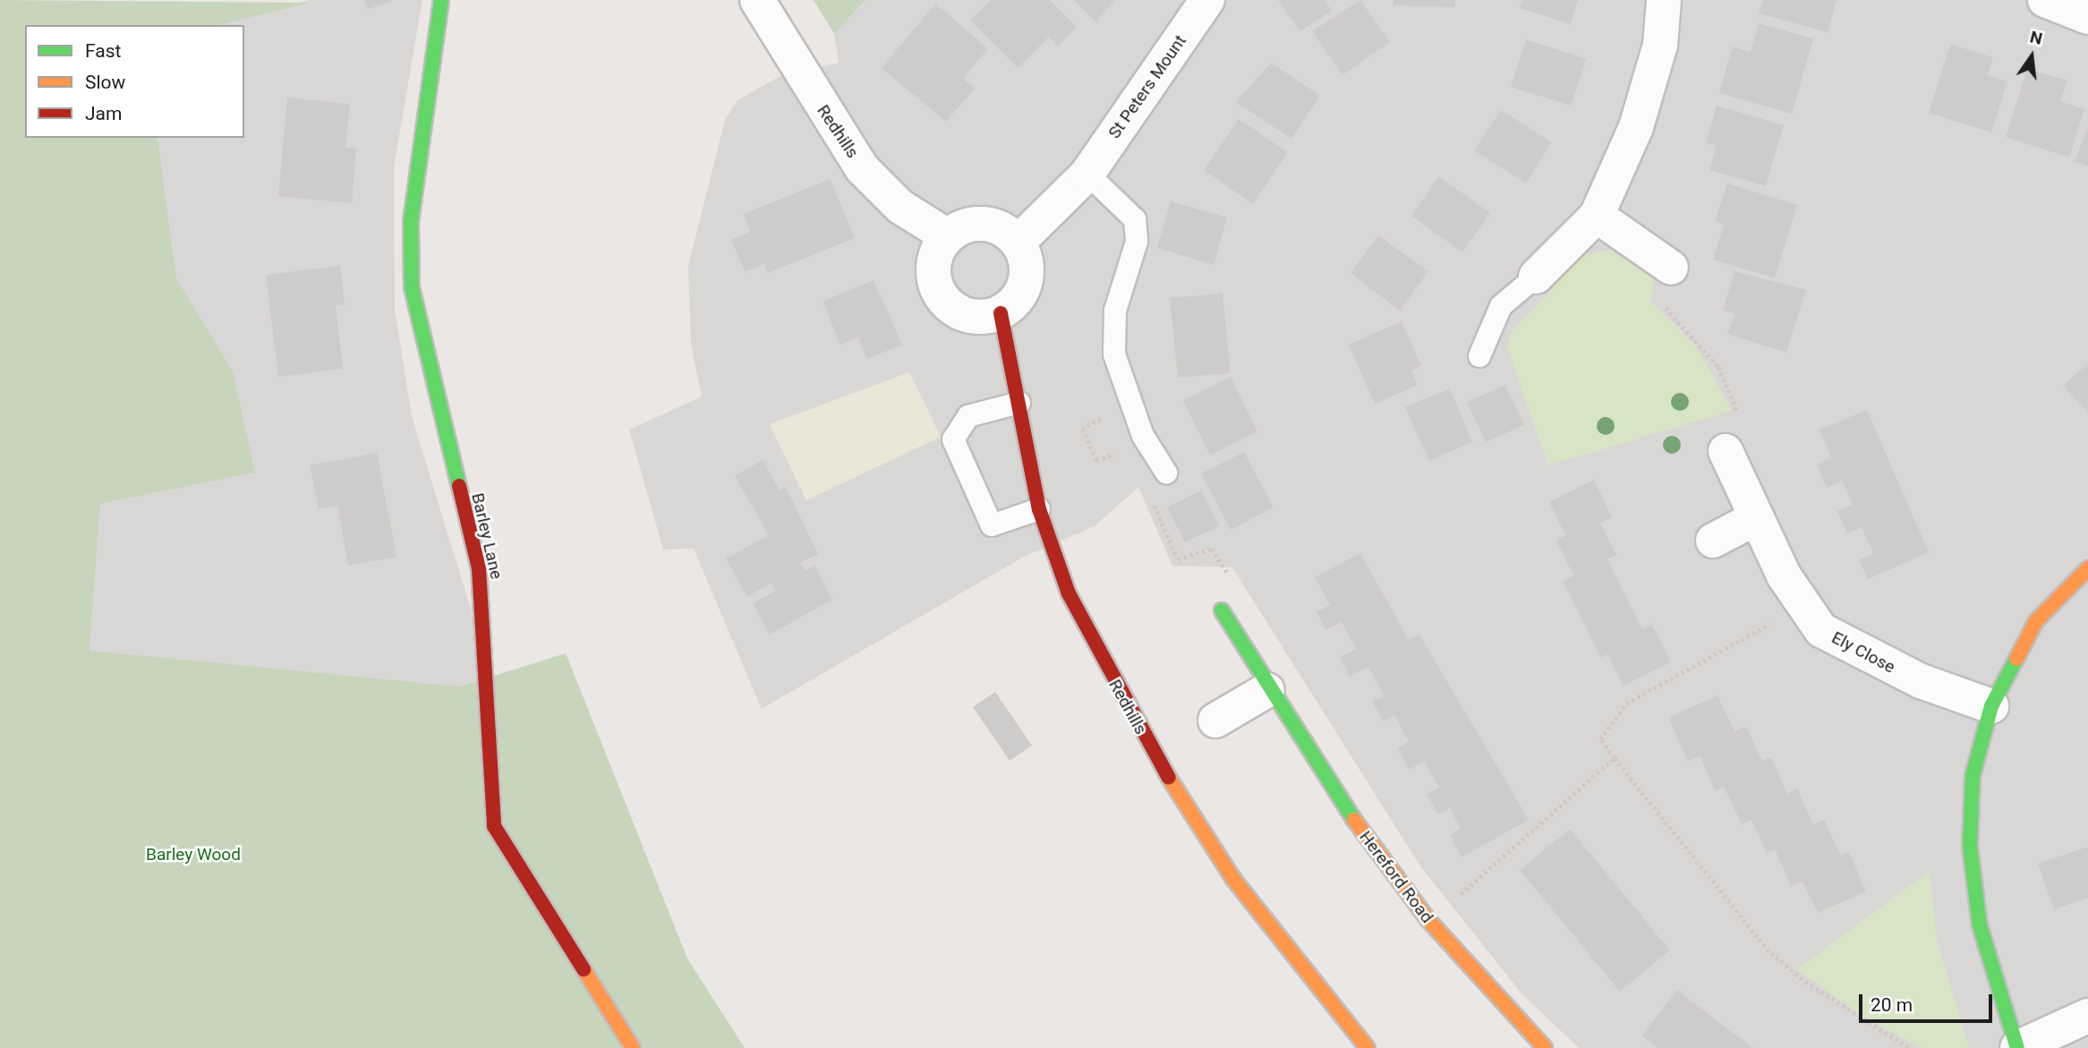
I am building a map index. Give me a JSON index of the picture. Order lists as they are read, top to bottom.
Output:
{
  "streets": {
    "street": [
      "St Peters Mount",
      "Redhills",
      "Barley Lane",
      "Ely Close",
      "Hereford Road"
    ]
  },
  "crossings": [
    ["St Peters Mount", "Redhills"]
  ],
  "parks": ["Barley Wood"],
  "legend": ["Fast", "Slow", "Jam"],
  "scale_bar": "20 m",
  "north": "top"
}
